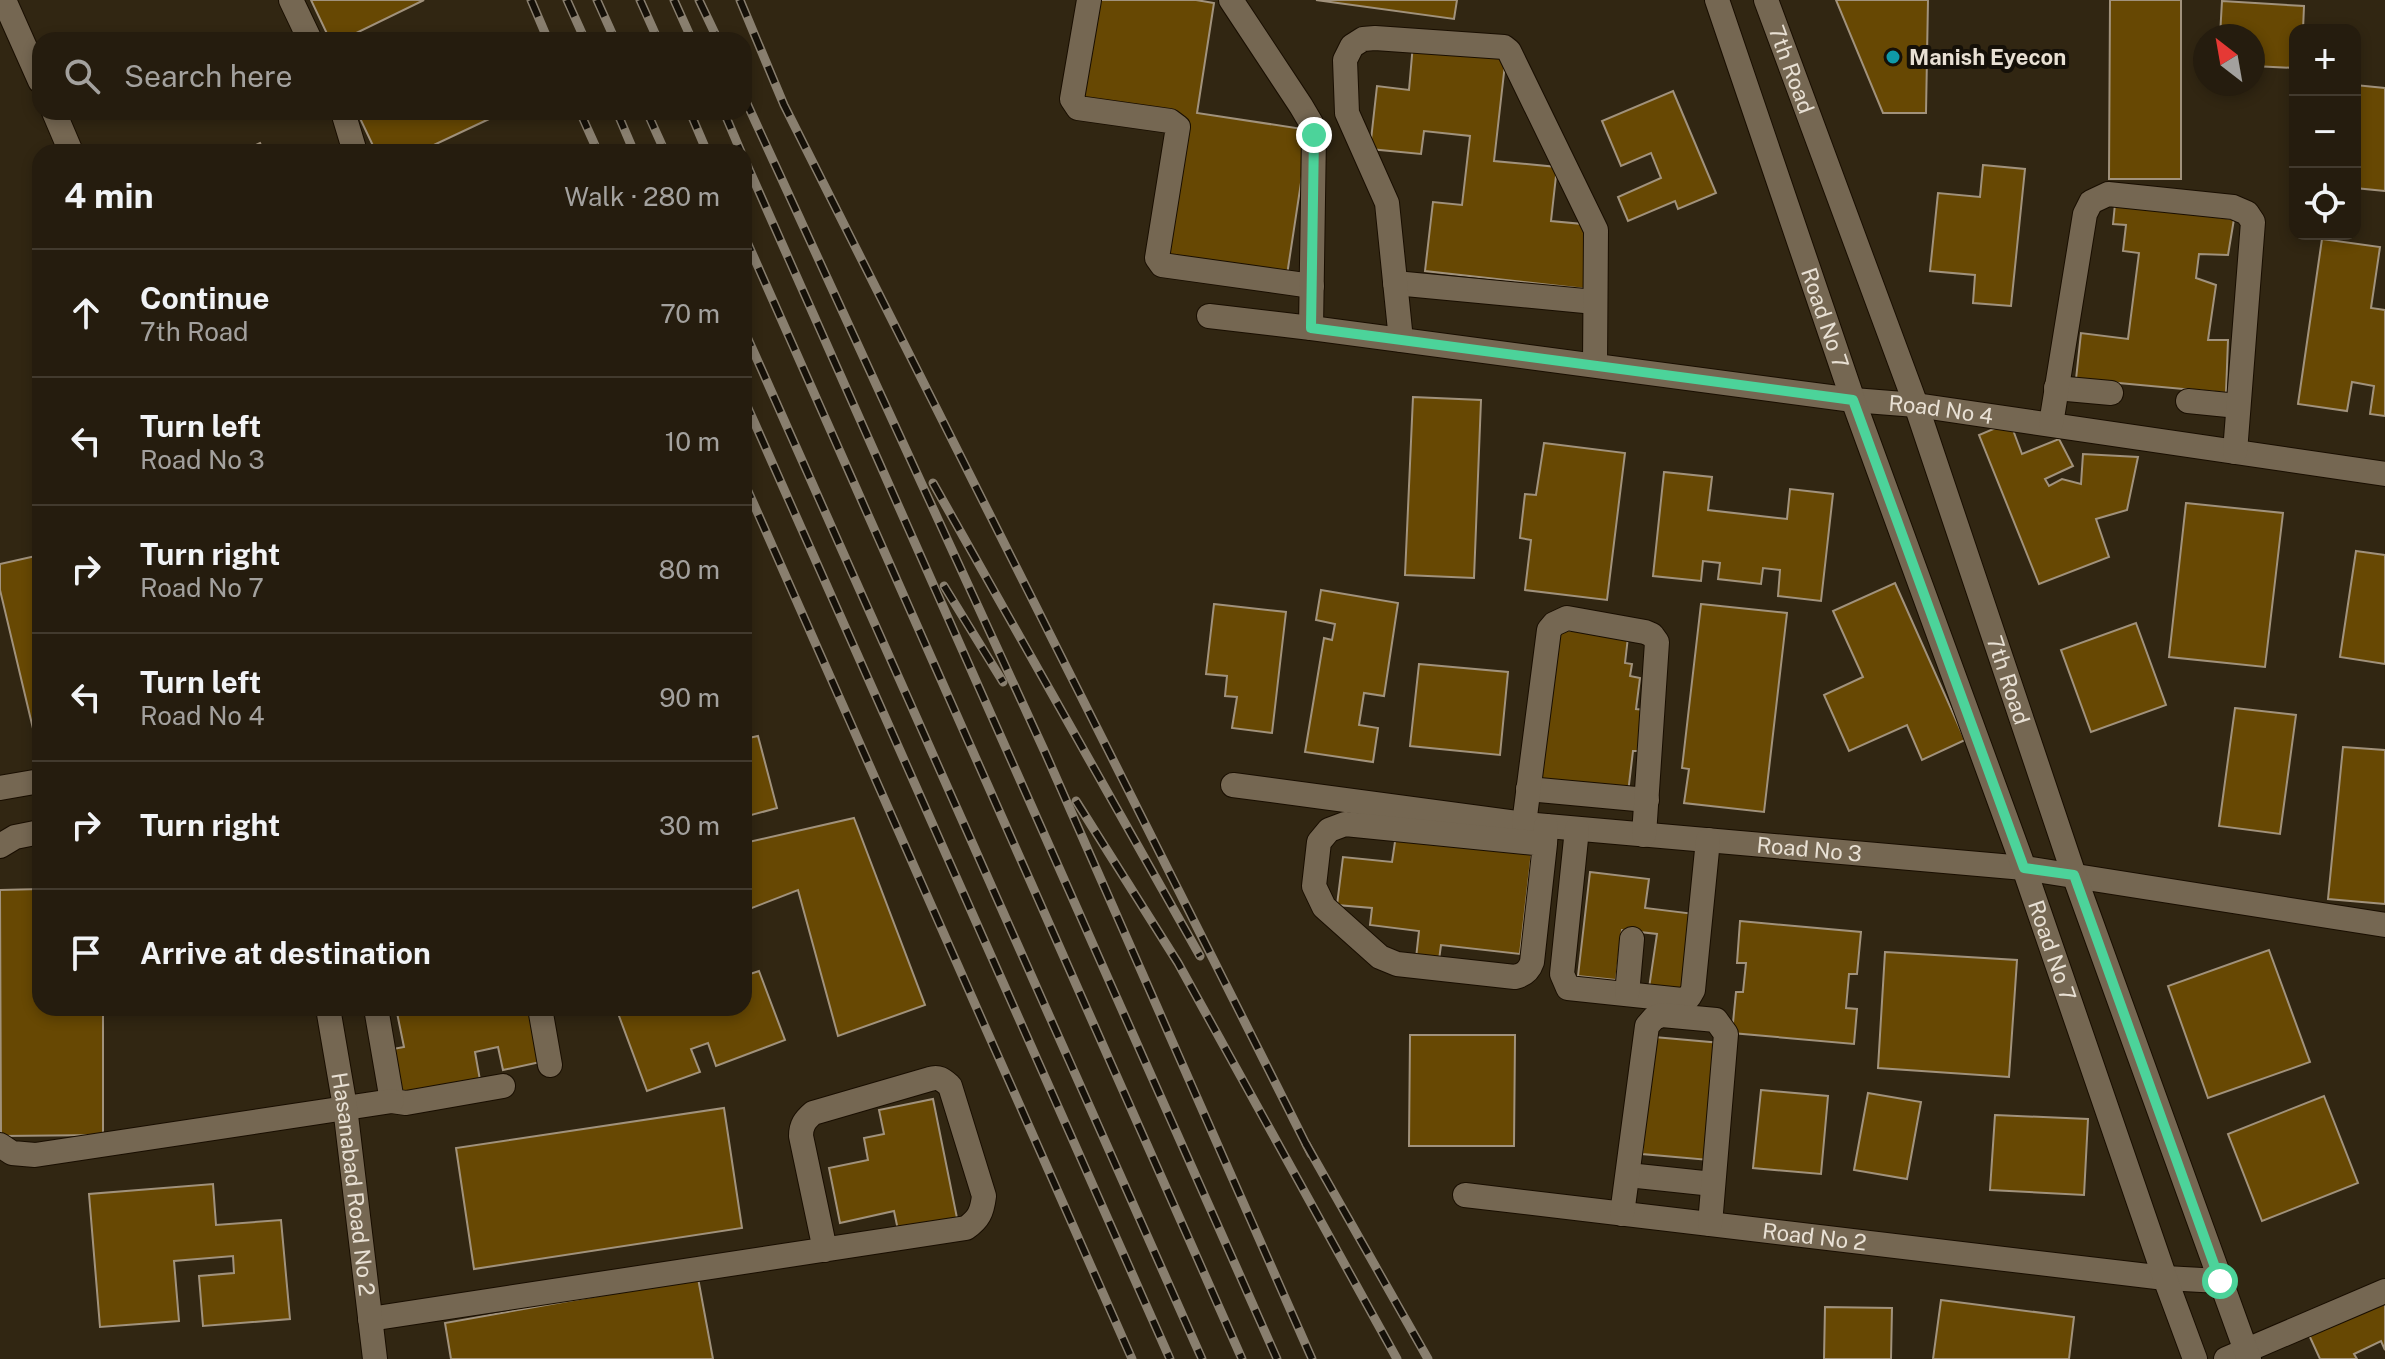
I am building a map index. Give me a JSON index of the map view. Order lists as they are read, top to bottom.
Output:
{
  "streets": {
    "street": [
      "7th Road",
      "Road No 7",
      "Road No 4",
      "Road No 3",
      "Hasanabad Road No 2",
      "Road No 2"
    ]
  },
  "crossings": [
    ["7th Road", "Road No 4"],
    ["7th Road", "Road No 3"],
    ["7th Road", "Road No 2"],
    ["Road No 7", "Road No 4"],
    ["Road No 7", "Road No 3"],
    ["Road No 7", "Road No 2"]
  ],
  "places": ["Manish Eyecon"],
  "north": "top left",
  "page": {
    "map_buttons": ["+", "−"],
    "search": "Search here",
    "heading": ["4 min", "Walk · 280 m"],
    "list": [
      ["Continue", "7th Road", "70 m"],
      ["Turn left", "Road No 3", "10 m"],
      ["Turn right", "Road No 7", "80 m"],
      ["Turn left", "Road No 4", "90 m"],
      ["Turn right", "30 m"],
      "Arrive at destination"
    ]
  }
}
